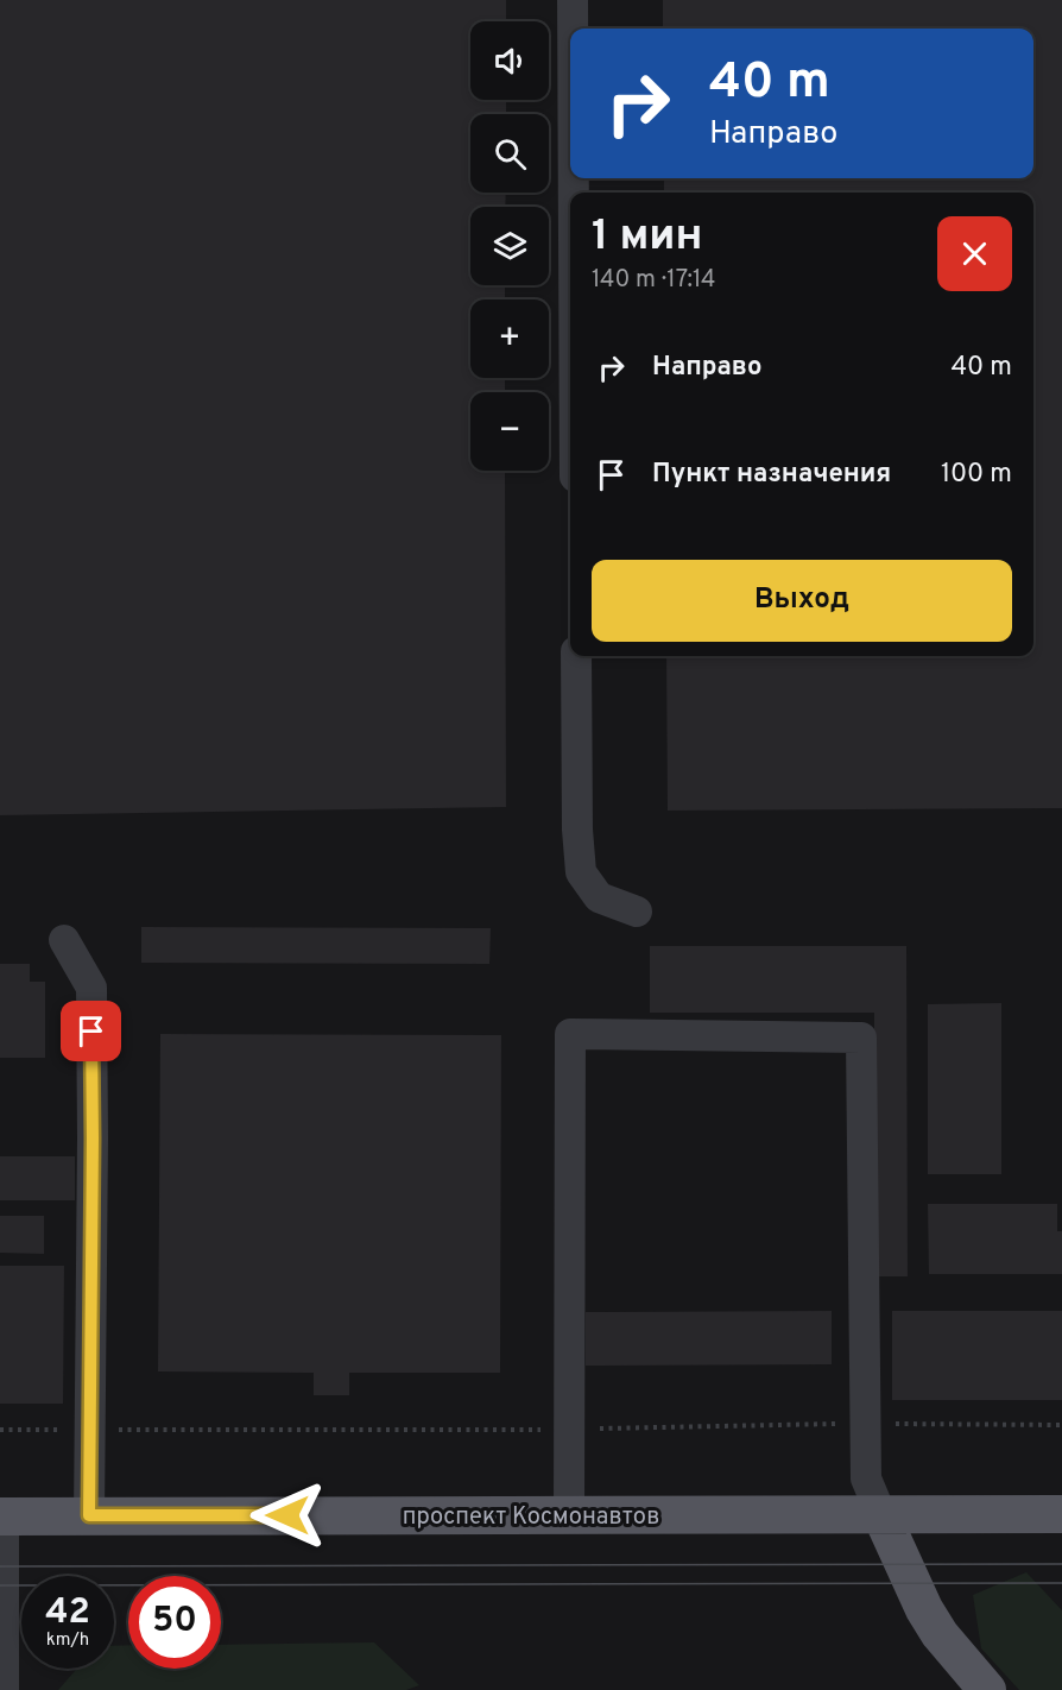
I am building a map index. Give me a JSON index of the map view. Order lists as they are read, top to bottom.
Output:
{
  "streets": {
    "main road": ["проспект Космонавтов"]
  },
  "page": {
    "map_buttons": ["+", "−"],
    "turn": ["40 m", "Направо"],
    "heading": ["1 мин", "140 m · 17:14"],
    "list": [
      {
        "name": "Направо",
        "value": "40 m"
      },
      {
        "name": "Пункт назначения",
        "value": "100 m"
      }
    ],
    "buttons": "Выход",
    "speed": "42 km/h",
    "limit": "50"
  }
}
